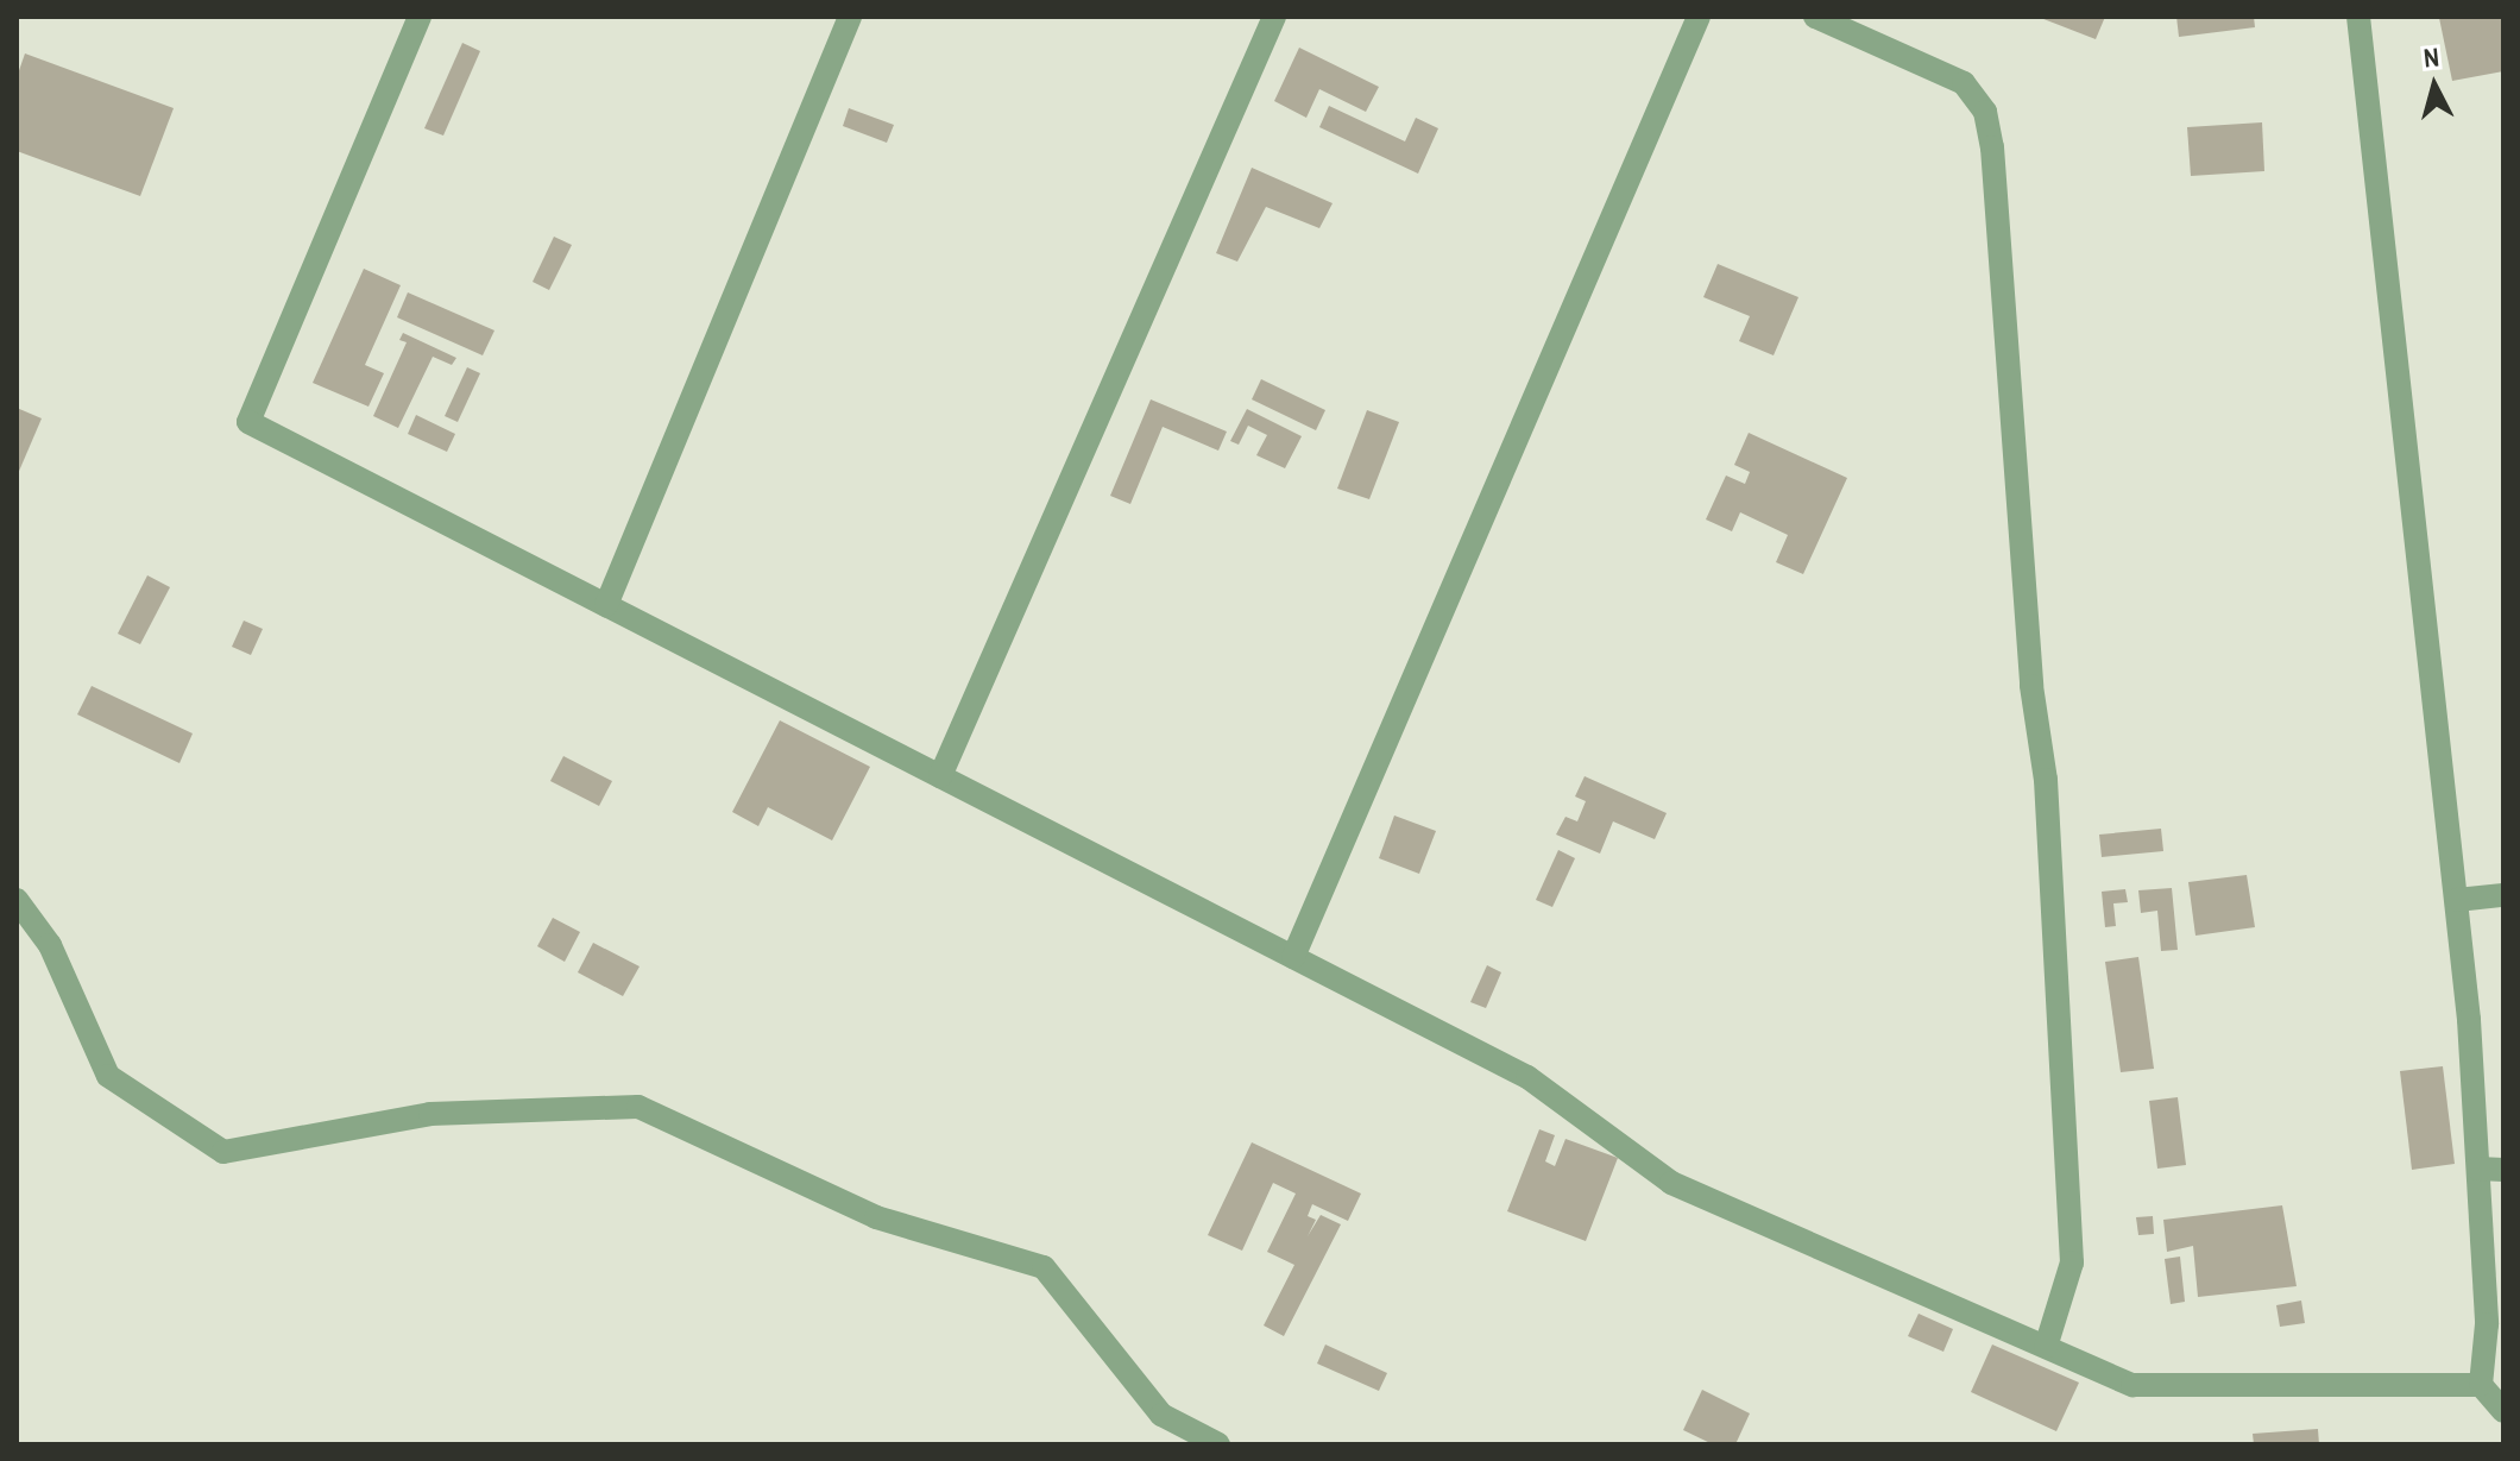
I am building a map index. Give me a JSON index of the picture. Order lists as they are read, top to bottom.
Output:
{
  "north": "top"
}
